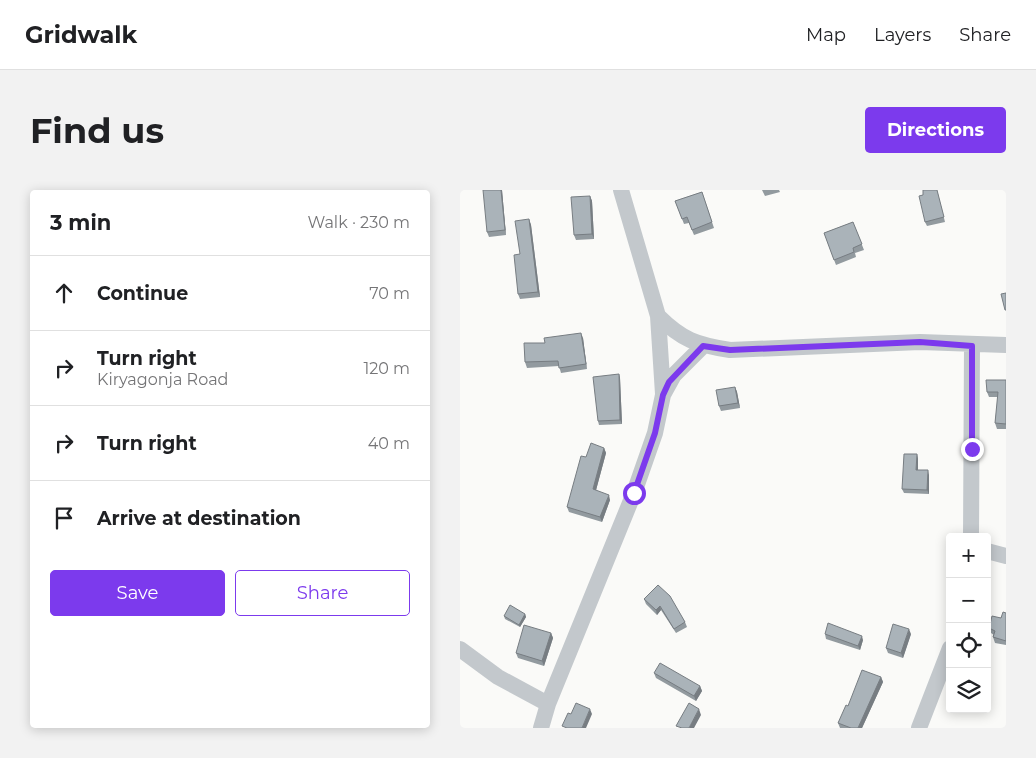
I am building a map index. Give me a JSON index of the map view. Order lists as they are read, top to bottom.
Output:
{
  "page": {
    "header": "Gridwalk",
    "nav": ["Map", "Layers", "Share"],
    "buttons": [
      "Directions",
      ["Save", "Share"]
    ],
    "title": "Find us",
    "heading": ["3 min", "Walk · 230 m"],
    "list": [
      ["Continue", "70 m"],
      ["Turn right", "Kiryagonja Road", "120 m"],
      ["Turn right", "40 m"],
      "Arrive at destination"
    ],
    "map_buttons": ["+", "−"]
  }
}
